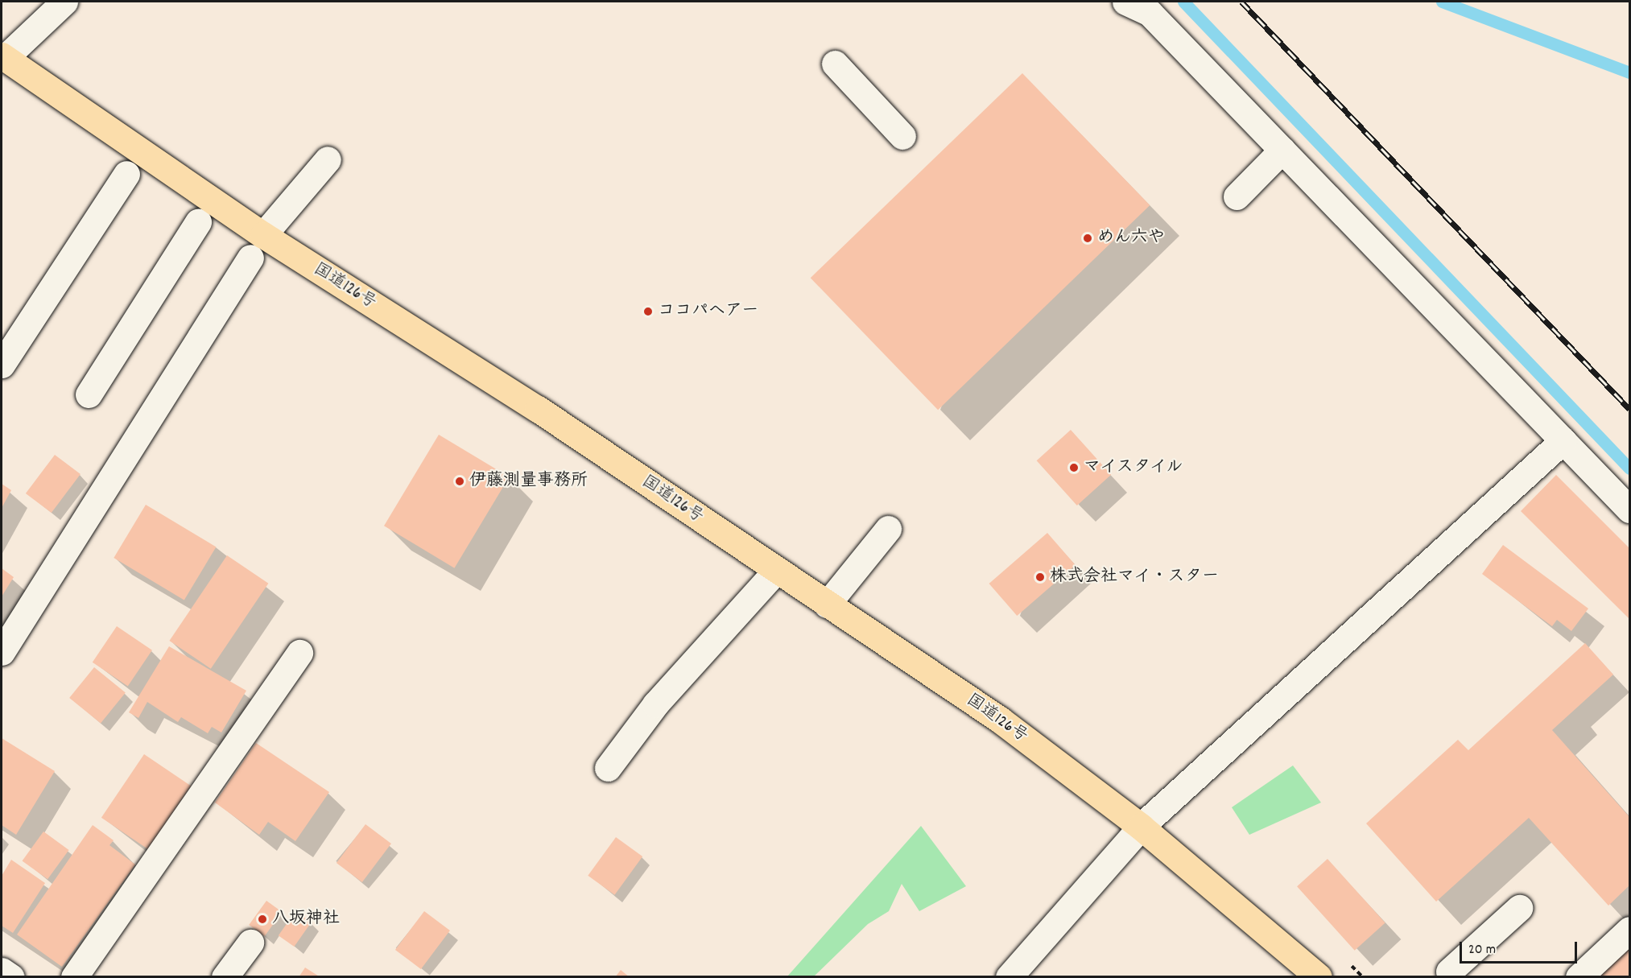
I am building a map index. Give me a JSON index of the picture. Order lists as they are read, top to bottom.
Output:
{
  "streets": {
    "highway": ["国道126号"]
  },
  "places": [
    "めん六や",
    "ココパヘアー",
    "マイスタイル",
    "伊藤測量事務所",
    "株式会社マイ・スター",
    "八坂神社"
  ],
  "scale_bar": "20 m"
}
